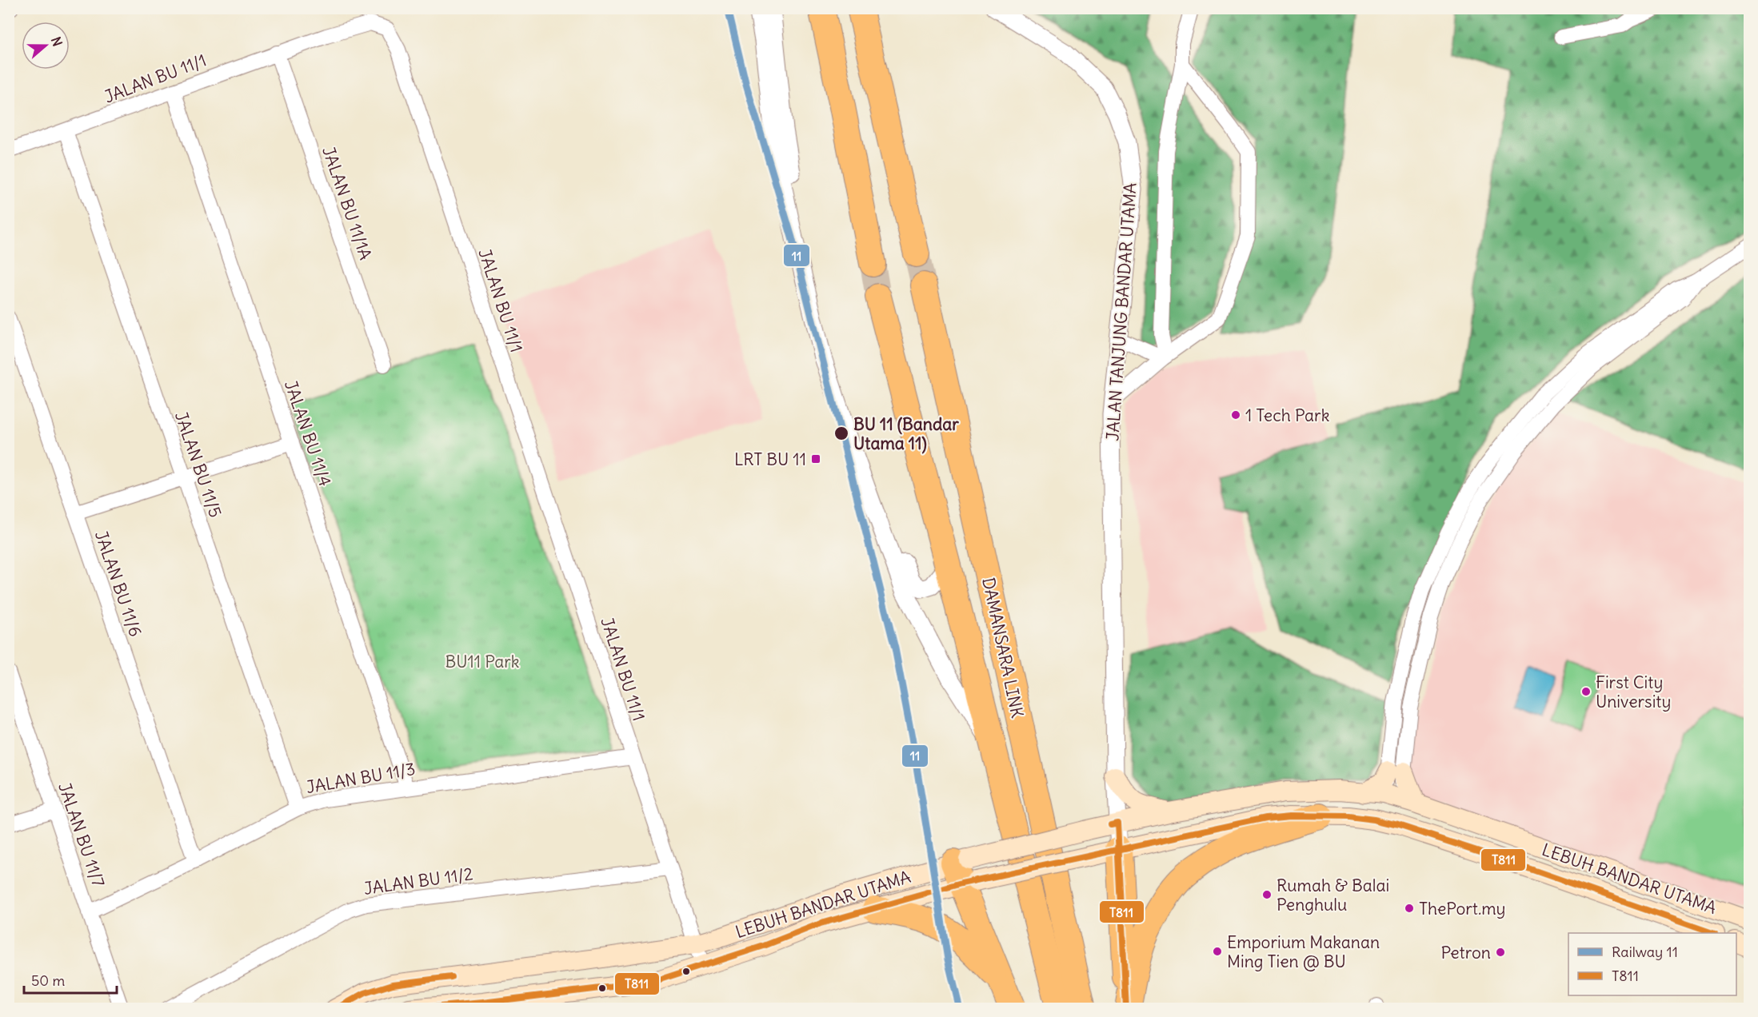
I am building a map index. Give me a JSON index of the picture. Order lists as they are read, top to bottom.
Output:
{
  "streets": {
    "highway": ["DAMANSARA LINK"],
    "main road": ["LEBUH BANDAR UTAMA"],
    "street": [
      "JALAN BU 11/1",
      "JALAN BU 11/1A",
      "JALAN TANJUNG BANDAR UTAMA",
      "JALAN BU 11/4",
      "JALAN BU 11/5",
      "JALAN BU 11/6",
      "JALAN BU 11/3",
      "JALAN BU 11/7",
      "JALAN BU 11/2"
    ]
  },
  "crossings": [
    ["JALAN BU 11/1", "JALAN BU 11/1A"],
    ["JALAN BU 11/1", "JALAN BU 11/4"],
    ["JALAN BU 11/1", "JALAN BU 11/5"],
    ["JALAN BU 11/1", "JALAN BU 11/3"],
    ["JALAN BU 11/1", "LEBUH BANDAR UTAMA"],
    ["JALAN BU 11/1", "JALAN BU 11/2"],
    ["JALAN TANJUNG BANDAR UTAMA", "LEBUH BANDAR UTAMA"],
    ["JALAN BU 11/4", "JALAN BU 11/3"],
    ["JALAN BU 11/5", "JALAN BU 11/3"],
    ["JALAN BU 11/6", "JALAN BU 11/3"],
    ["JALAN BU 11/3", "JALAN BU 11/7"]
  ],
  "parks": ["BU11 Park"],
  "places": {
    "other": [
      "1 Tech Park",
      "BU 11 (Bandar Utama 11)",
      "First City University",
      "Rumah & Balai Penghulu",
      "ThePort.my",
      "Emporium Makanan Ming Tien @ BU",
      "Petron"
    ],
    "transit": ["LRT BU 11"]
  },
  "lines": ["rail line 11", "transit line T811"],
  "legend": ["Railway 11", "T811"],
  "scale_bar": "50 m",
  "north": "right"
}
